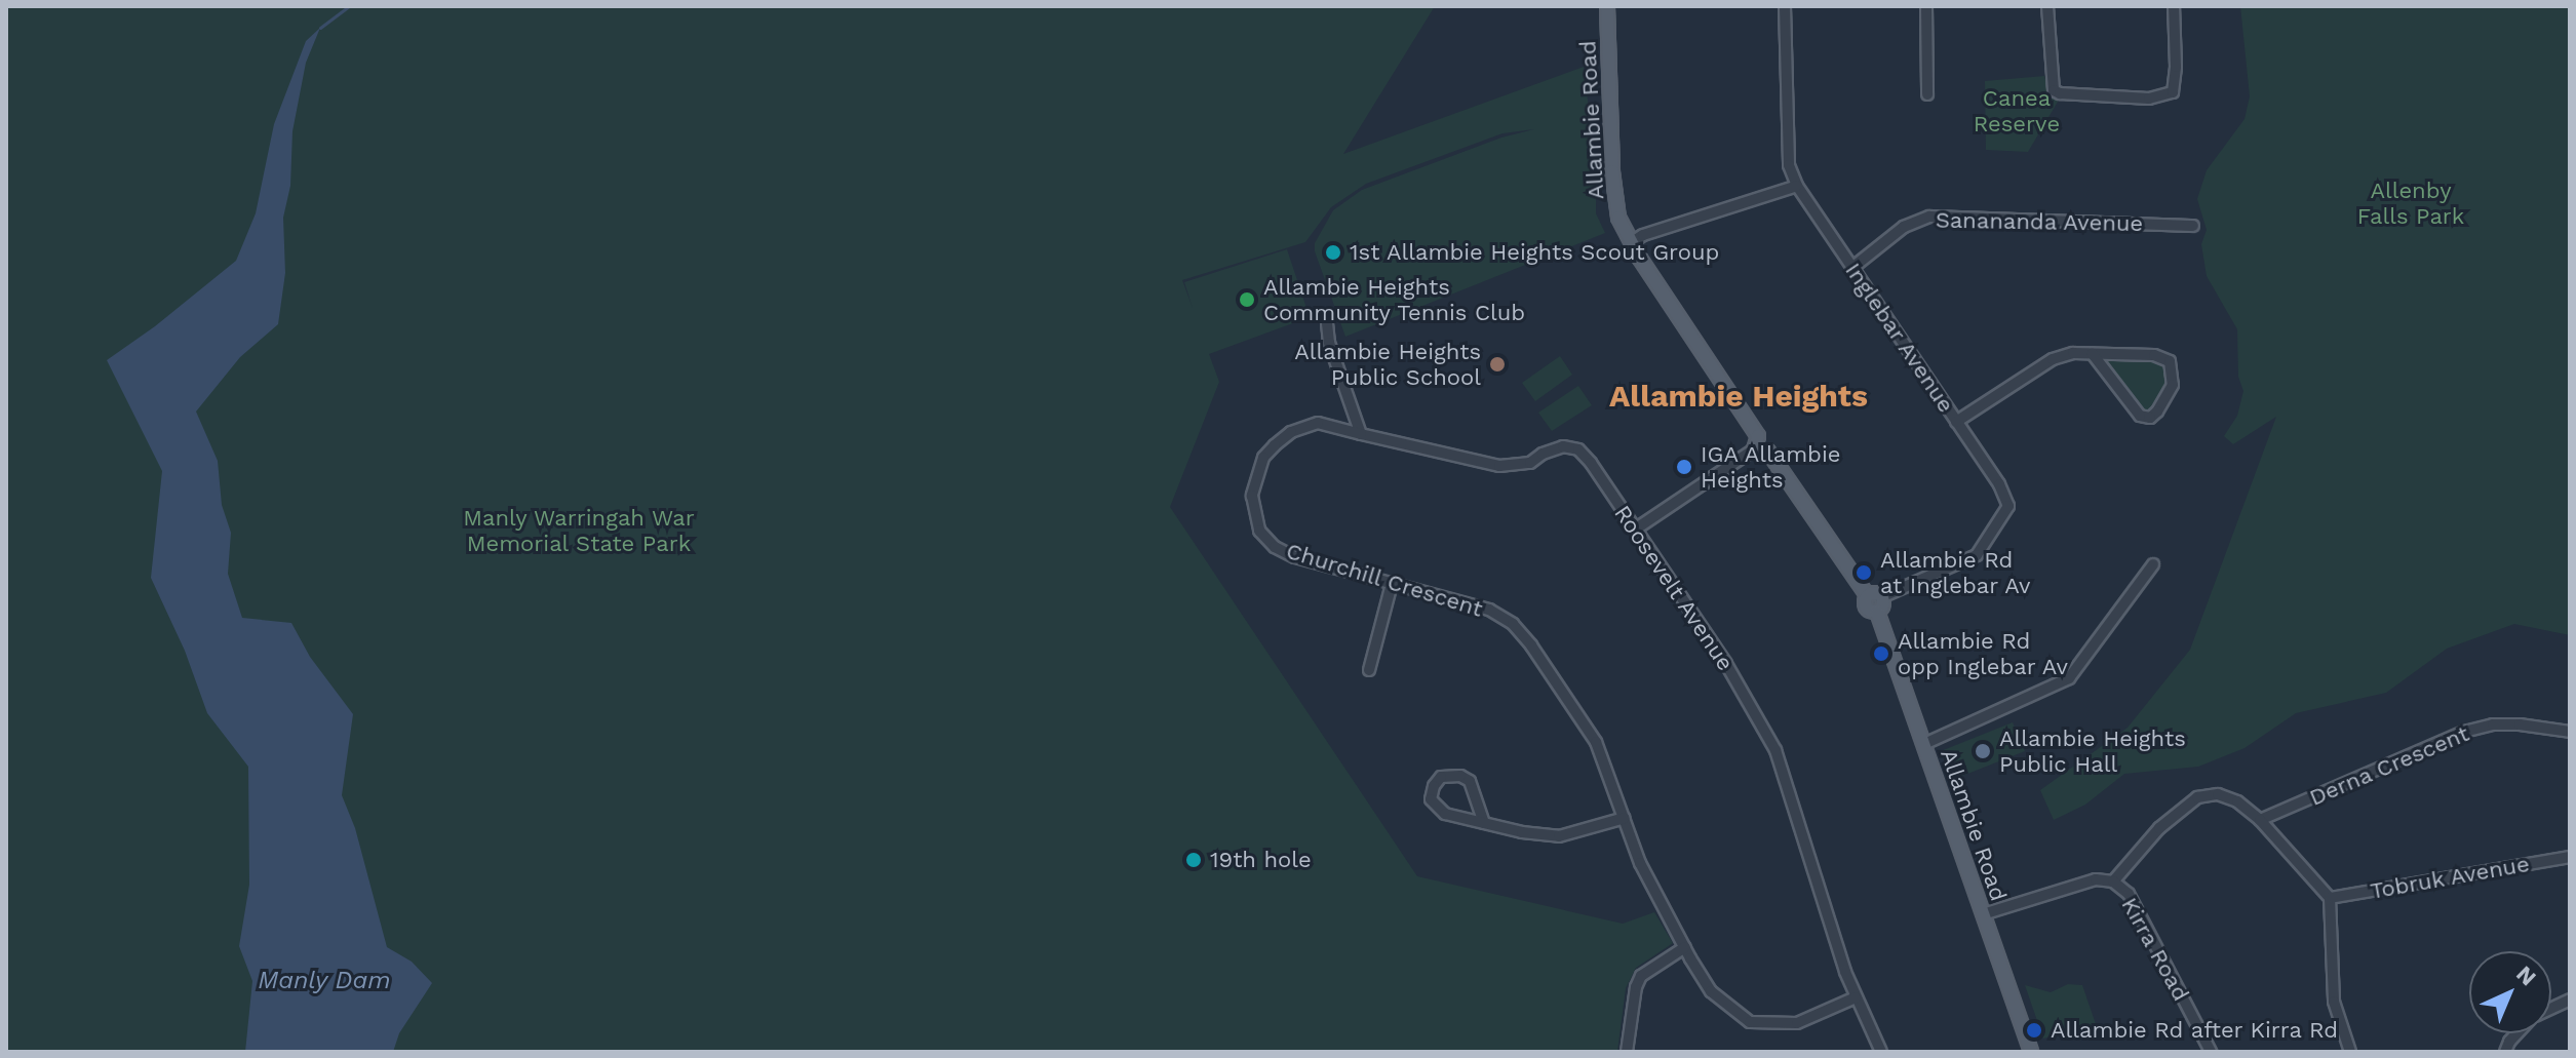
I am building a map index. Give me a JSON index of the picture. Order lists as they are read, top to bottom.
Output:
{
  "streets": {
    "main road": ["Allambie Road"],
    "street": [
      "Sanananda Avenue",
      "Inglebar Avenue",
      "Churchill Crescent",
      "Roosevelt Avenue",
      "Derna Crescent",
      "Tobruk Avenue",
      "Kirra Road"
    ]
  },
  "crossings": [
    ["Allambie Road", "Inglebar Avenue"],
    ["Allambie Road", "Kirra Road"],
    ["Sanananda Avenue", "Inglebar Avenue"],
    ["Churchill Crescent", "Roosevelt Avenue"]
  ],
  "districts": ["Allambie Heights"],
  "water": ["Manly Dam"],
  "parks": ["Canea Reserve", "Allenby Falls Park", "Manly Warringah War Memorial State Park"],
  "places": [
    "1st Allambie Heights Scout Group",
    "Allambie Heights Community Tennis Club",
    "Allambie Heights Public School",
    "IGA Allambie Heights",
    "Allambie Rd at Inglebar Av",
    "Allambie Rd opp Inglebar Av",
    "Allambie Heights Public Hall",
    "19th hole",
    "Allambie Rd after Kirra Rd"
  ],
  "north": "top right"
}
